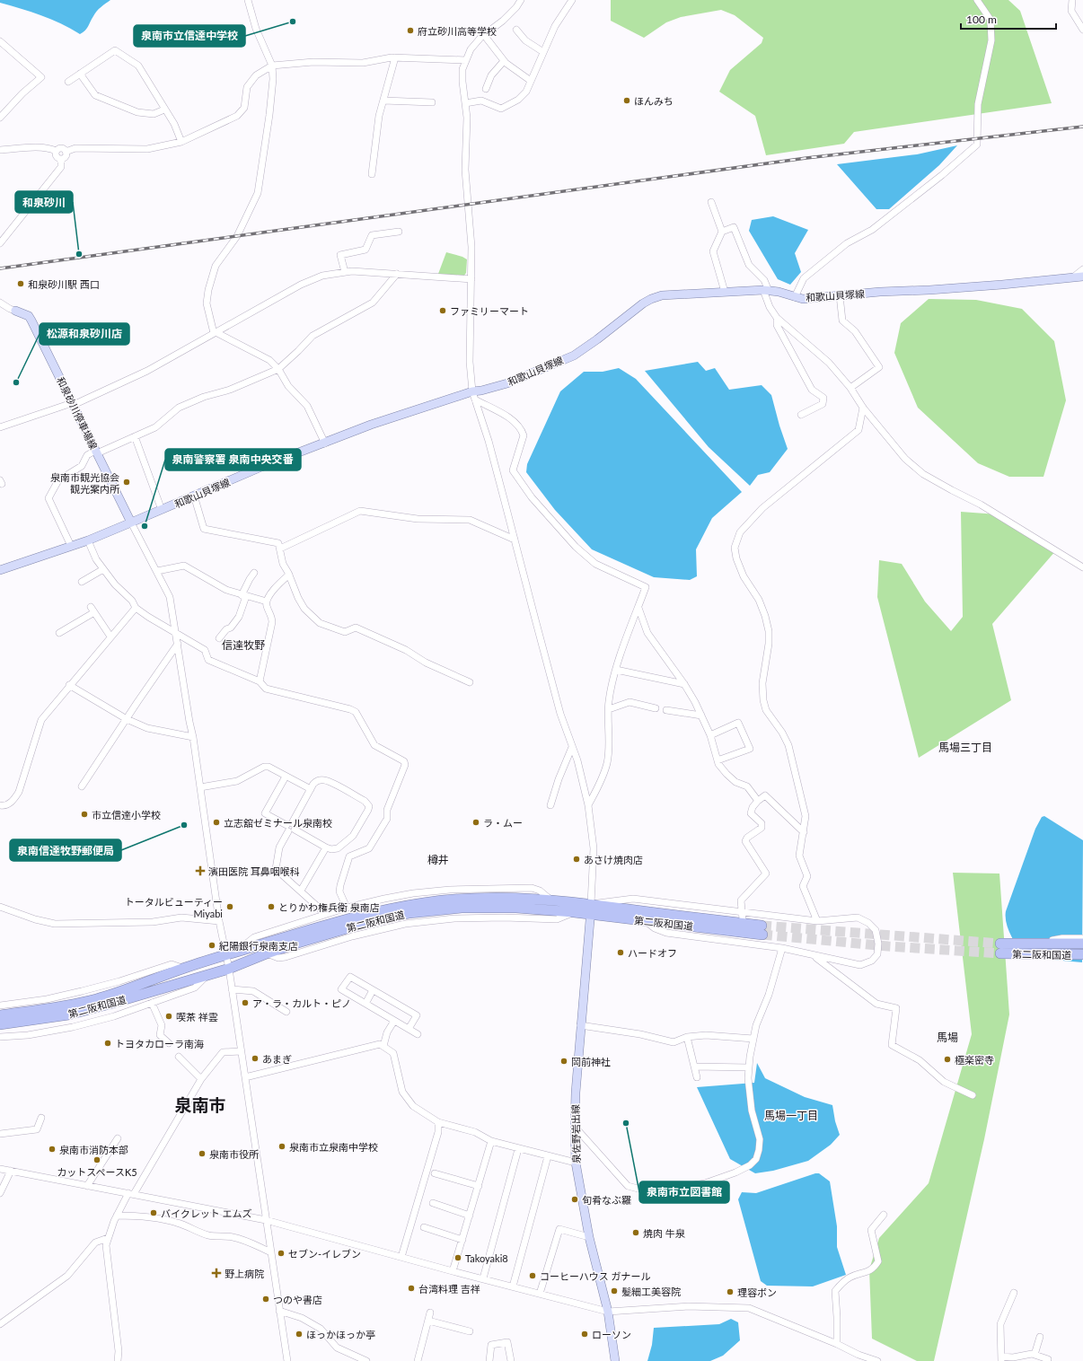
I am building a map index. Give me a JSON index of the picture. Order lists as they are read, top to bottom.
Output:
{
  "streets": {
    "highway": ["第二阪和国道"],
    "main road": ["和歌山貝塚線", "和泉砂川停車場線", "泉佐野岩出線"]
  },
  "crossings": [
    ["和歌山貝塚線", "和泉砂川停車場線"],
    ["第二阪和国道", "泉佐野岩出線"]
  ],
  "districts": [
    "信達牧野",
    "馬場三丁目",
    "樽井",
    "馬場",
    "泉南市",
    "馬場一丁目"
  ],
  "places": {
    "other": [
      "泉南市立信達中学校",
      "府立砂川高等学校",
      "ほんみち",
      "和泉砂川",
      "和泉砂川駅 西口",
      "ファミリーマート",
      "松源和泉砂川店",
      "泉南市観光協会 観光案内所",
      "泉南警察署 泉南中央交番",
      "市立信達小学校",
      "立志舘ゼミナール泉南校",
      "ラ・ムー",
      "泉南信達牧野郵便局",
      "あさけ焼肉店",
      "トータルビューティー Miyabi",
      "とりかわ権兵衛 泉南店",
      "紀陽銀行泉南支店",
      "ハードオフ",
      "ア・ラ・カルト・ピノ",
      "喫茶 祥雲",
      "トヨタカローラ南海",
      "あまぎ",
      "極楽密寺",
      "岡前神社",
      "泉南市立図書館",
      "泉南市立泉南中学校",
      "泉南市消防本部",
      "泉南市役所",
      "カットスペースK5",
      "旬肴なぶ羅",
      "バイクレット エムズ",
      "焼肉 牛泉",
      "セブン-イレブン",
      "Takoyaki8",
      "コーヒーハウス ガナール",
      "台湾料理 吉祥",
      "髪細工美容院",
      "理容ボン",
      "つのや書店",
      "ほっかほっか亭",
      "ローソン"
    ],
    "health": ["濱田医院 耳鼻咽喉科", "野上病院"]
  },
  "scale_bar": "100 m"
}
